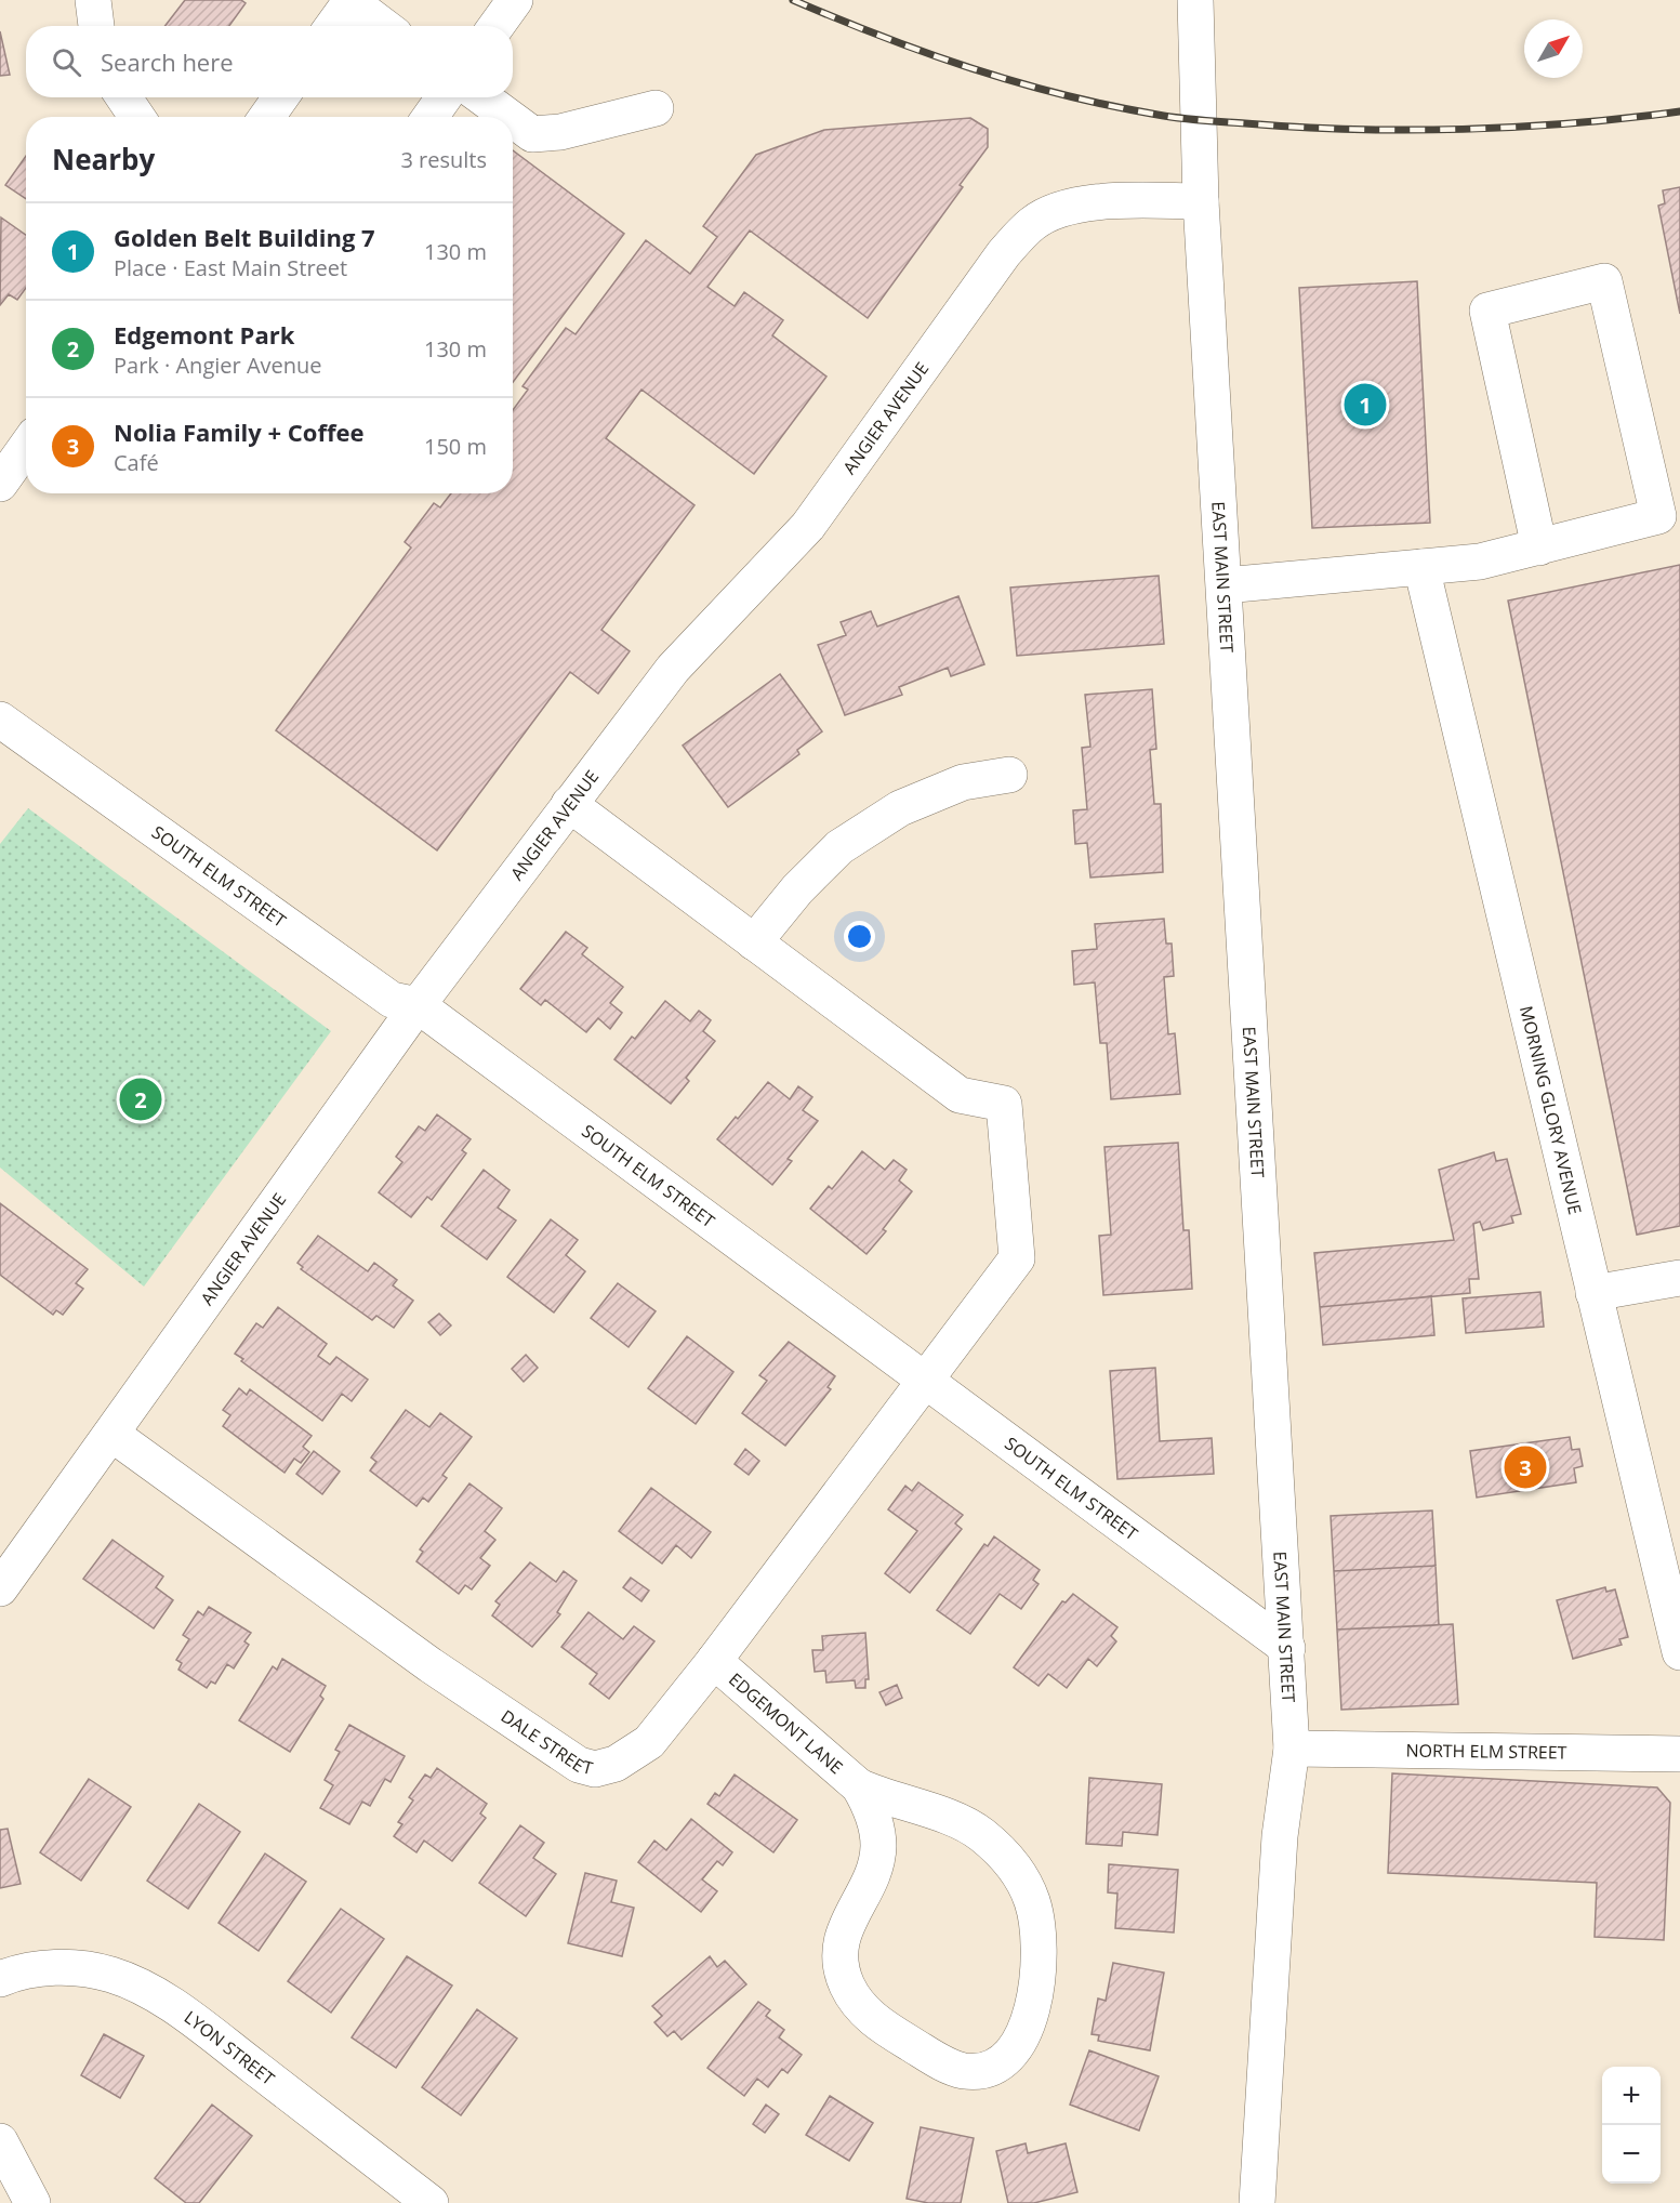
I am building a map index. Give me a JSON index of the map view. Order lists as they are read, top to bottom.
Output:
{
  "streets": {
    "street": [
      "ANGIER AVENUE",
      "EAST MAIN STREET",
      "SOUTH ELM STREET",
      "MORNING GLORY AVENUE",
      "EDGEMONT LANE",
      "DALE STREET",
      "NORTH ELM STREET",
      "LYON STREET"
    ]
  },
  "crossings": [
    ["ANGIER AVENUE", "EAST MAIN STREET"],
    ["ANGIER AVENUE", "SOUTH ELM STREET"],
    ["ANGIER AVENUE", "DALE STREET"],
    ["EAST MAIN STREET", "SOUTH ELM STREET"],
    ["EAST MAIN STREET", "NORTH ELM STREET"],
    ["SOUTH ELM STREET", "DALE STREET"],
    ["EDGEMONT LANE", "DALE STREET"]
  ],
  "north": "top right",
  "page": {
    "search": "Search here",
    "heading": ["Nearby", "3 results"],
    "list": [
      {
        "mark": "1",
        "name": "Golden Belt Building 7",
        "note": "Place · East Main Street",
        "value": "130 m"
      },
      {
        "mark": "2",
        "name": "Edgemont Park",
        "note": "Park · Angier Avenue",
        "value": "130 m"
      },
      {
        "mark": "3",
        "name": "Nolia Family + Coffee",
        "note": "Café",
        "value": "150 m"
      }
    ],
    "pins": ["1", "2", "3"],
    "map_buttons": ["+", "−"]
  }
}
